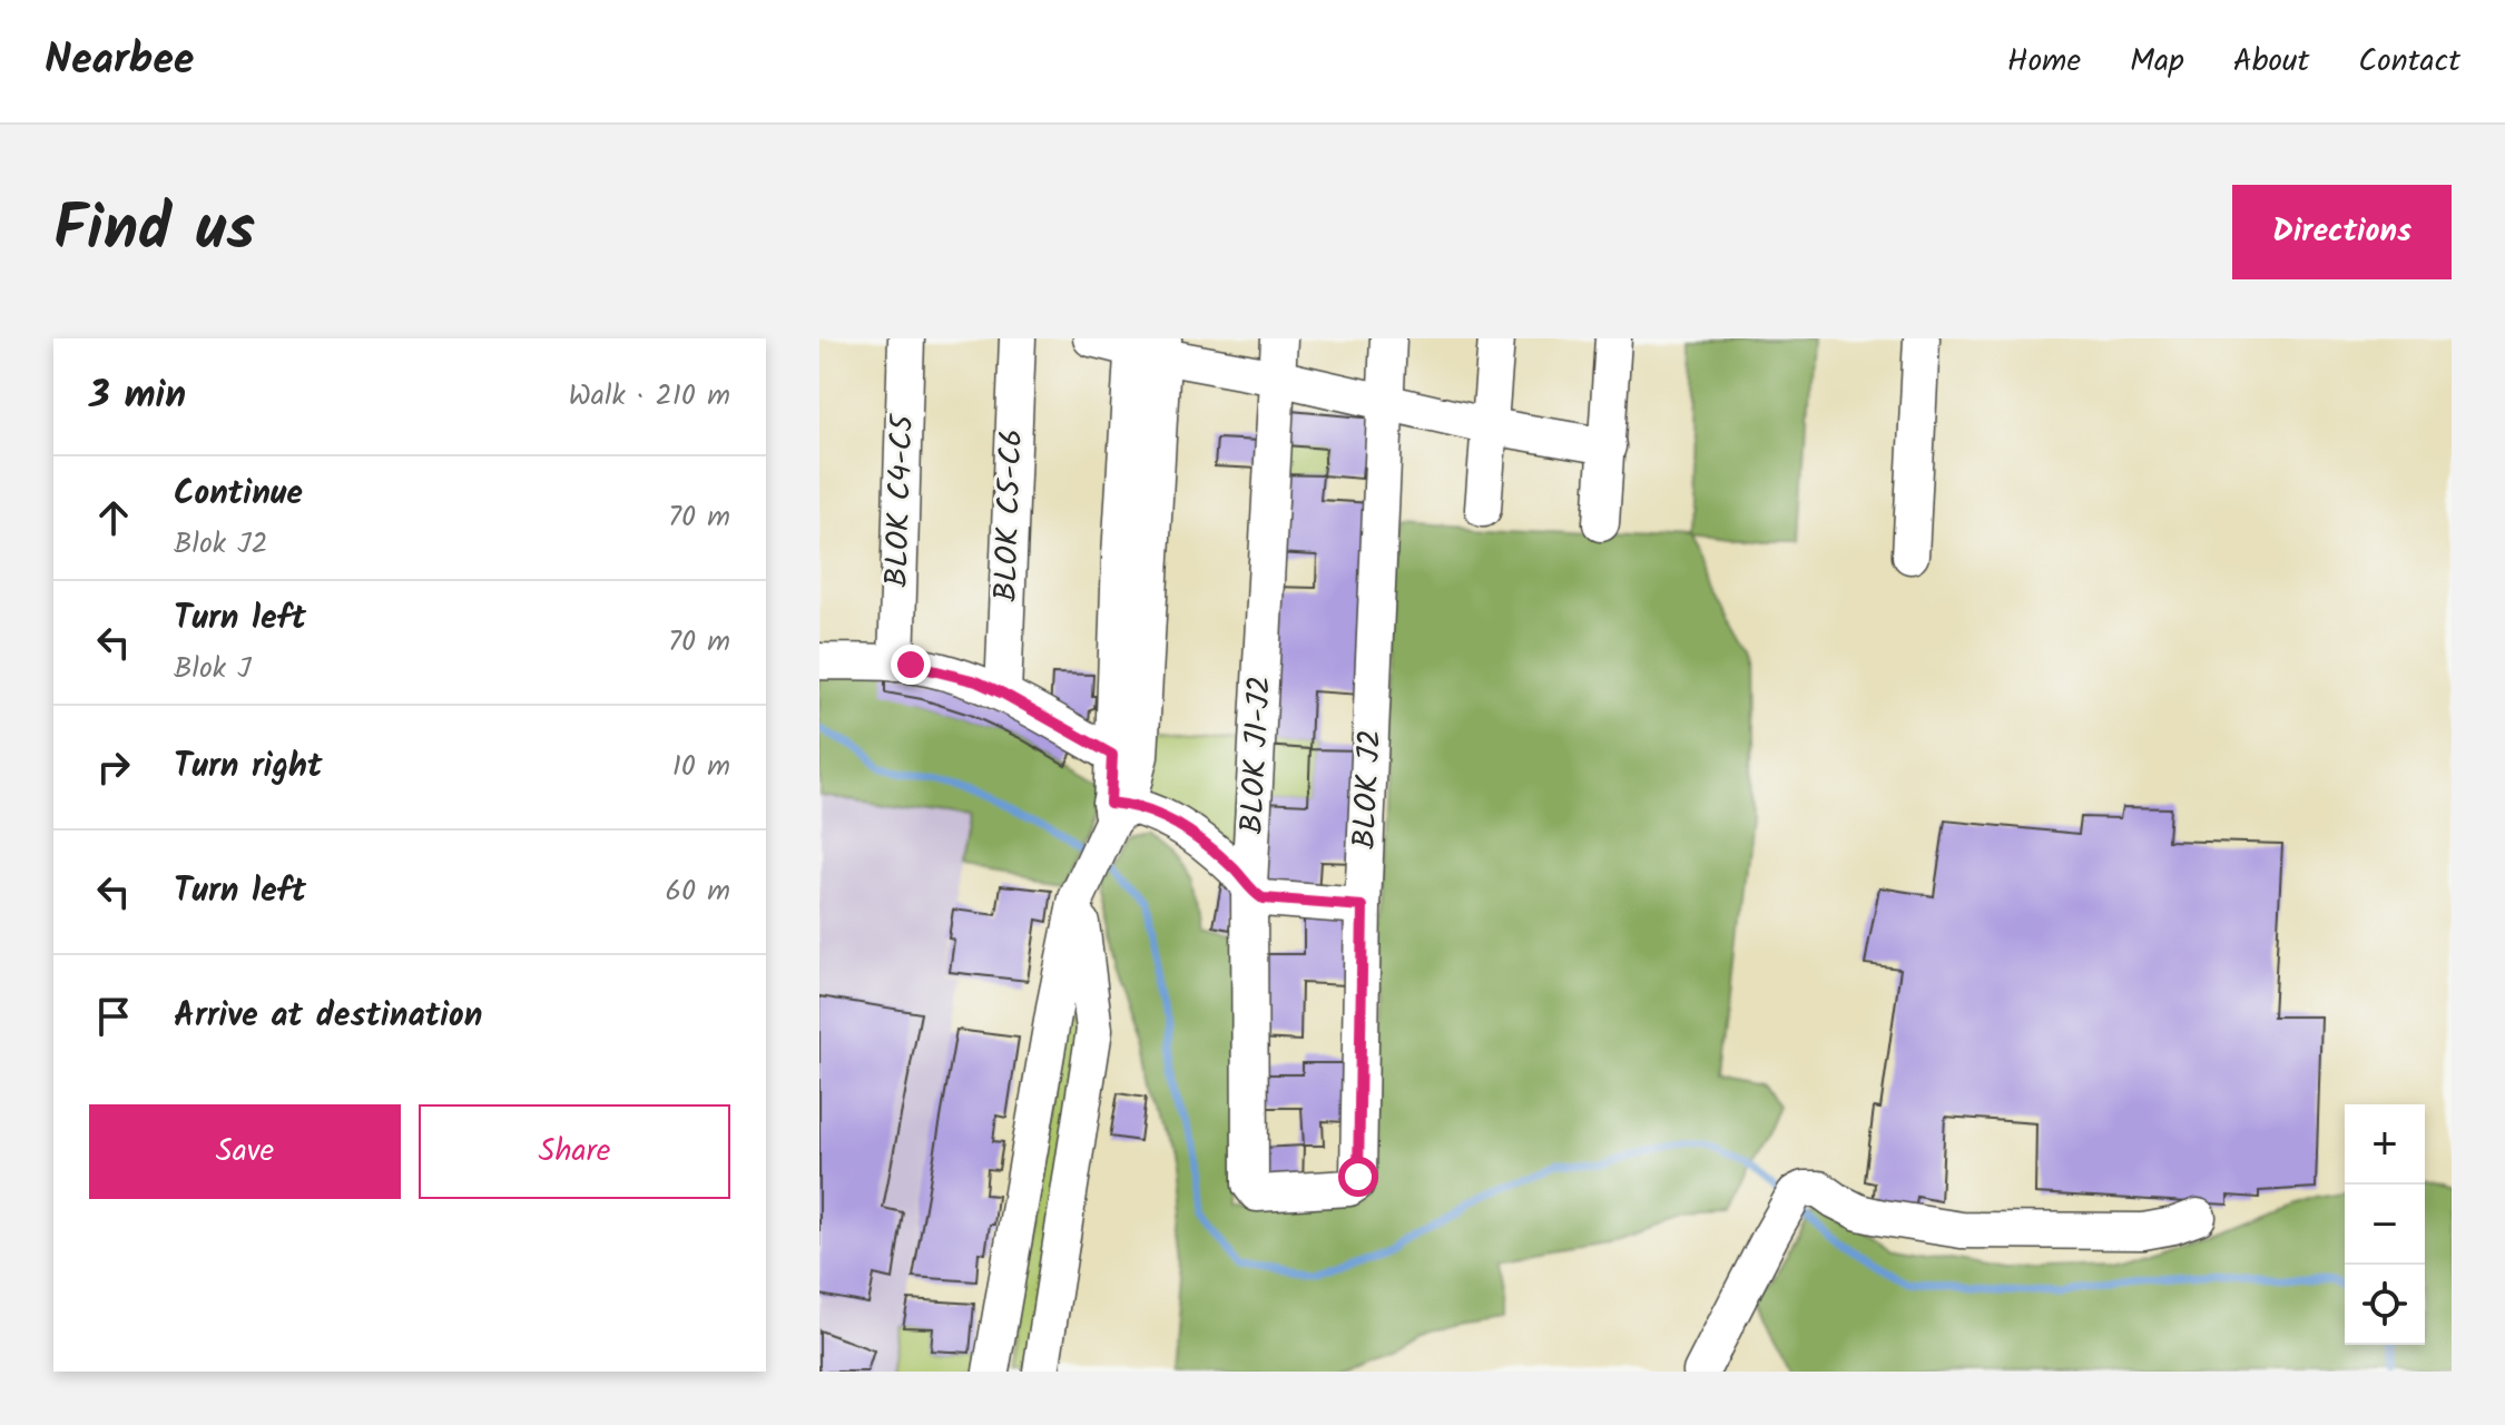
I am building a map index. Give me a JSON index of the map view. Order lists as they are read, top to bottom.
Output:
{
  "streets": {
    "street": [
      "BLOK C4-C5",
      "BLOK C5-C6",
      "BLOK J1-J2",
      "BLOK J2"
    ]
  },
  "crossings": [
    ["BLOK J1-J2", "BLOK J2"]
  ],
  "page": {
    "header": "Nearbee",
    "nav": [
      "Home",
      "Map",
      "About",
      "Contact"
    ],
    "title": "Find us",
    "buttons": [
      "Directions",
      ["Save", "Share"]
    ],
    "heading": ["3 min", "Walk · 210 m"],
    "list": [
      ["Continue", "Blok J2", "70 m"],
      ["Turn left", "Blok J", "70 m"],
      ["Turn right", "10 m"],
      ["Turn left", "60 m"],
      "Arrive at destination"
    ],
    "map_buttons": ["+", "−"]
  }
}
